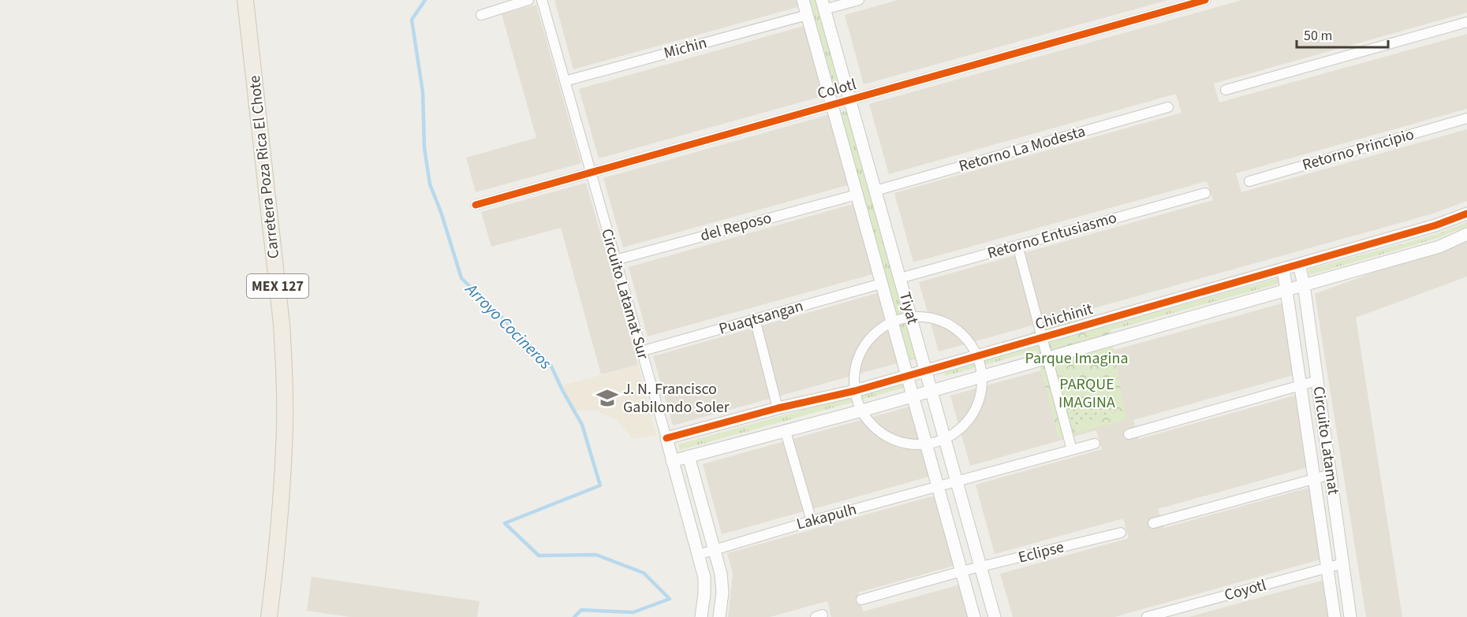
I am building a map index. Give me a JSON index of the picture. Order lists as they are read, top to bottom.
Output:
{
  "streets": {
    "main road": ["Carretera Poza Rica El Chote", "MEX 127"],
    "street": [
      "Michin",
      "Colotl",
      "Retorno La Modesta",
      "Retorno Principio",
      "del Reposo",
      "Retorno Entusiasmo",
      "Circuito Latamat Sur",
      "Tiyat",
      "Chichinit",
      "Puaqtsangan",
      "Circuito Latamat",
      "Lakapulh",
      "Eclipse",
      "Coyotl"
    ]
  },
  "crossings": [
    ["Michin", "Circuito Latamat Sur"],
    ["Michin", "Tiyat"],
    ["Colotl", "Circuito Latamat Sur"],
    ["Colotl", "Tiyat"],
    ["Retorno La Modesta", "Tiyat"],
    ["del Reposo", "Circuito Latamat Sur"],
    ["del Reposo", "Tiyat"],
    ["Retorno Entusiasmo", "Tiyat"],
    ["Circuito Latamat Sur", "Chichinit"],
    ["Circuito Latamat Sur", "Puaqtsangan"],
    ["Circuito Latamat Sur", "Lakapulh"],
    ["Tiyat", "Chichinit"],
    ["Tiyat", "Puaqtsangan"],
    ["Tiyat", "Lakapulh"],
    ["Tiyat", "Eclipse"],
    ["Chichinit", "Circuito Latamat"],
    ["Circuito Latamat", "Coyotl"]
  ],
  "water": ["Arroyo Cocineros"],
  "parks": ["Parque Imagina", "PARQUE IMAGINA"],
  "places": {
    "school or university": ["J. N. Francisco Gabilondo Soler"]
  },
  "scale_bar": "50 m"
}
